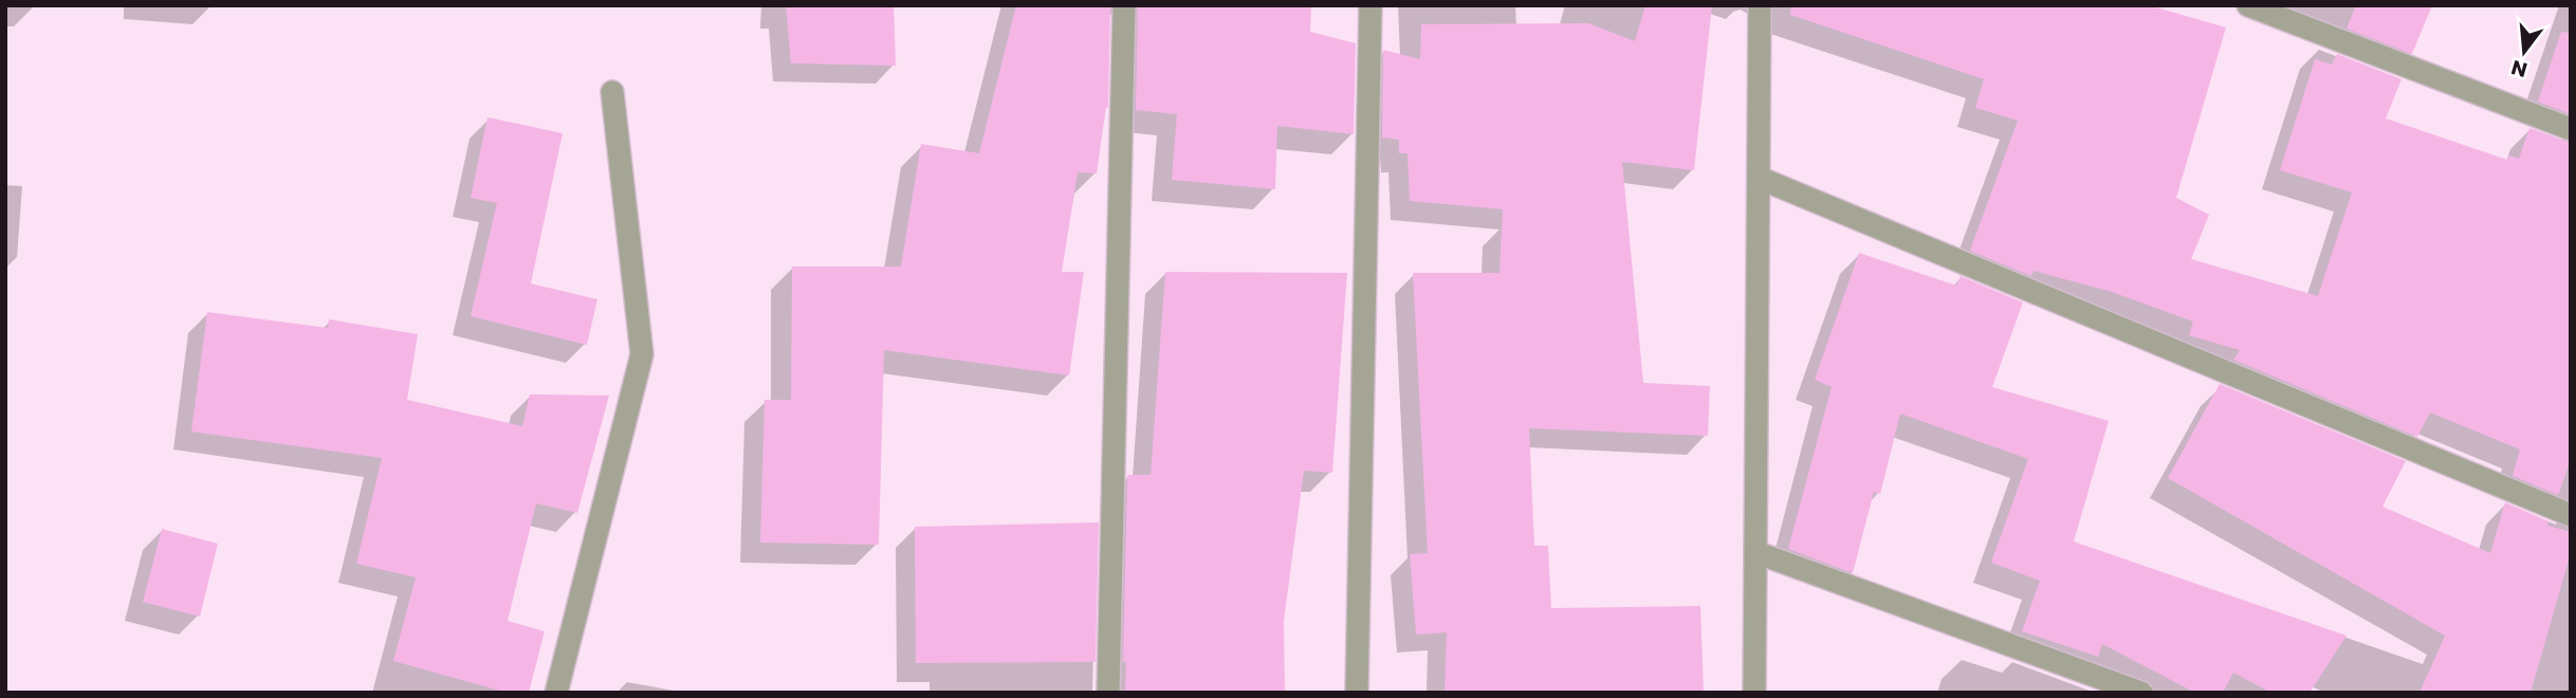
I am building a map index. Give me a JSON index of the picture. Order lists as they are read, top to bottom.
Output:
{
  "north": "bottom"
}
